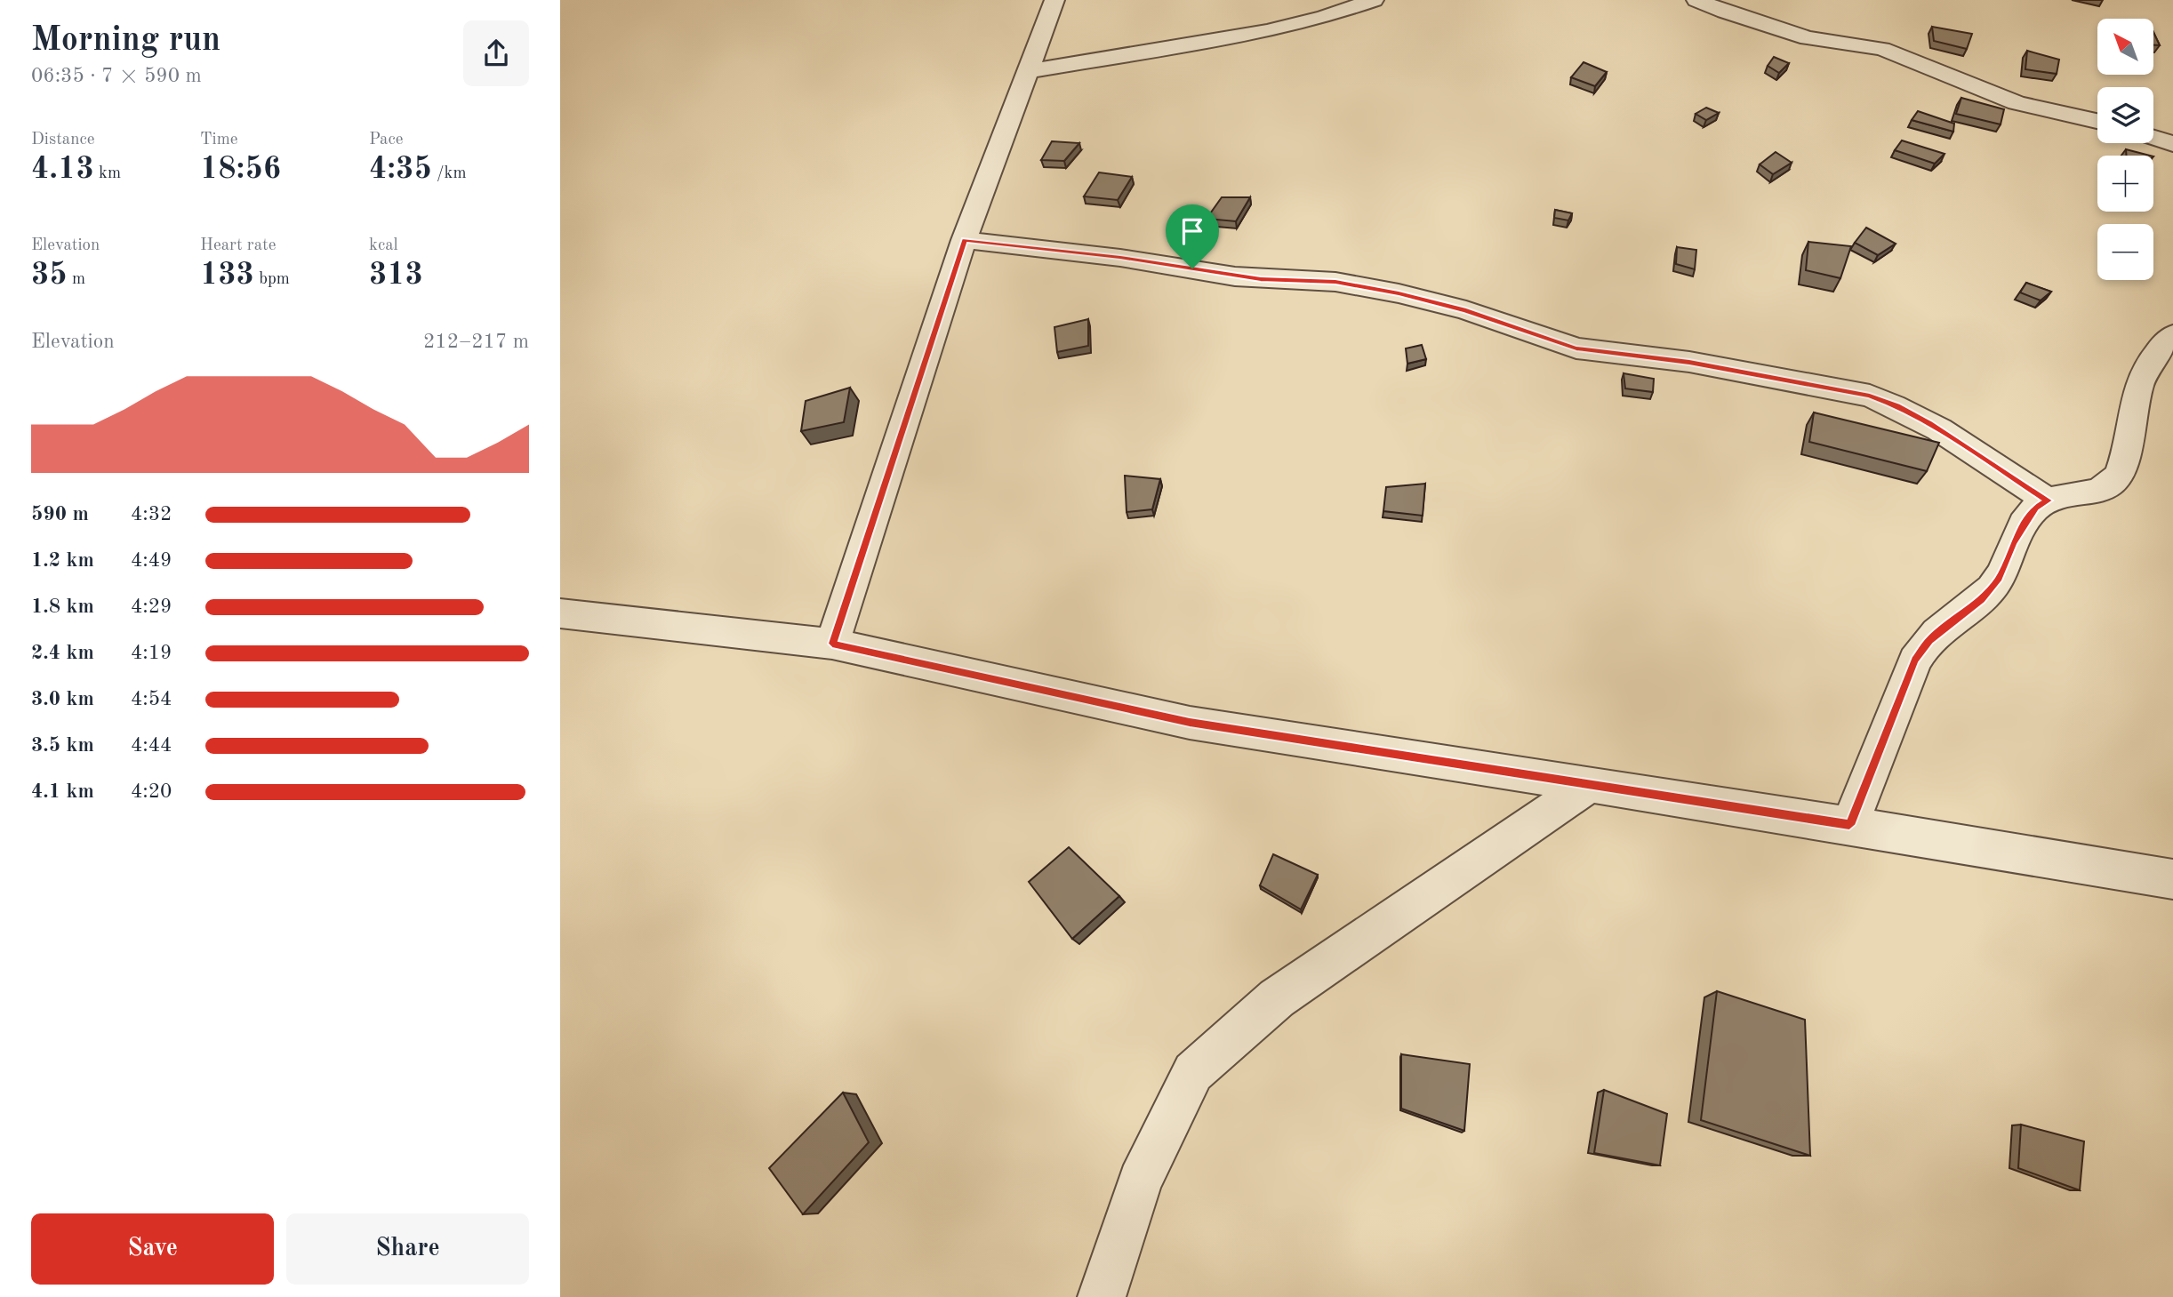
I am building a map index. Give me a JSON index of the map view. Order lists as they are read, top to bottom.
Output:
{
  "north": "top left",
  "page": {
    "heading": ["Morning run", "06:35 · 7 × 590 m"],
    "map_buttons": ["+", "−"],
    "stats": [
      ["Distance", "4.13 km"],
      ["Time", "18:56"],
      ["Pace", "4:35 /km"],
      ["Elevation", "35 m"],
      ["Heart rate", "133 bpm"],
      ["kcal", "313"]
    ],
    "chart": ["Elevation", "212–217 m"],
    "list": [
      {
        "name": "590 m",
        "note": "4:32"
      },
      {
        "name": "1.2 km",
        "note": "4:49"
      },
      {
        "name": "1.8 km",
        "note": "4:29"
      },
      {
        "name": "2.4 km",
        "note": "4:19"
      },
      {
        "name": "3.0 km",
        "note": "4:54"
      },
      {
        "name": "3.5 km",
        "note": "4:44"
      },
      {
        "name": "4.1 km",
        "note": "4:20"
      }
    ],
    "buttons": ["Save", "Share"]
  }
}
